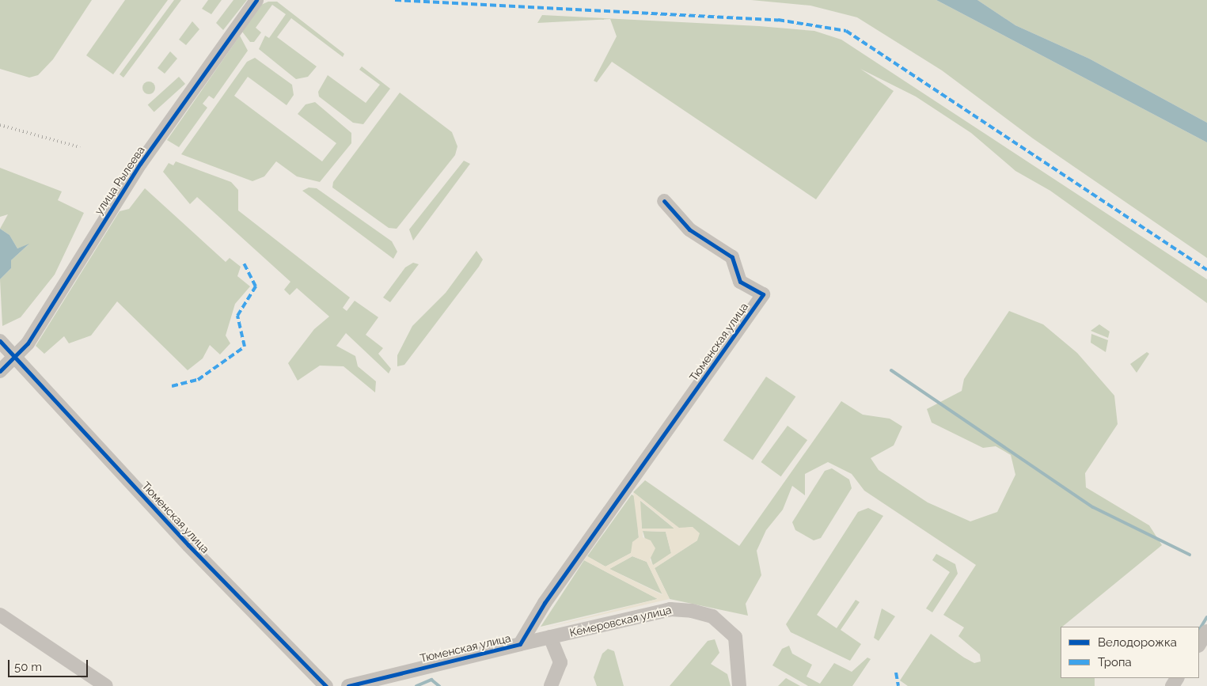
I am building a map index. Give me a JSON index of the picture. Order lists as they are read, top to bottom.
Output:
{
  "streets": {
    "street": ["улица Рылеева", "Тюменская улица", "Кемеровская улица"]
  },
  "crossings": [
    ["улица Рылеева", "Тюменская улица"],
    ["Тюменская улица", "Кемеровская улица"]
  ],
  "legend": ["Велодорожка", "Тропа"],
  "scale_bar": "50 m"
}
